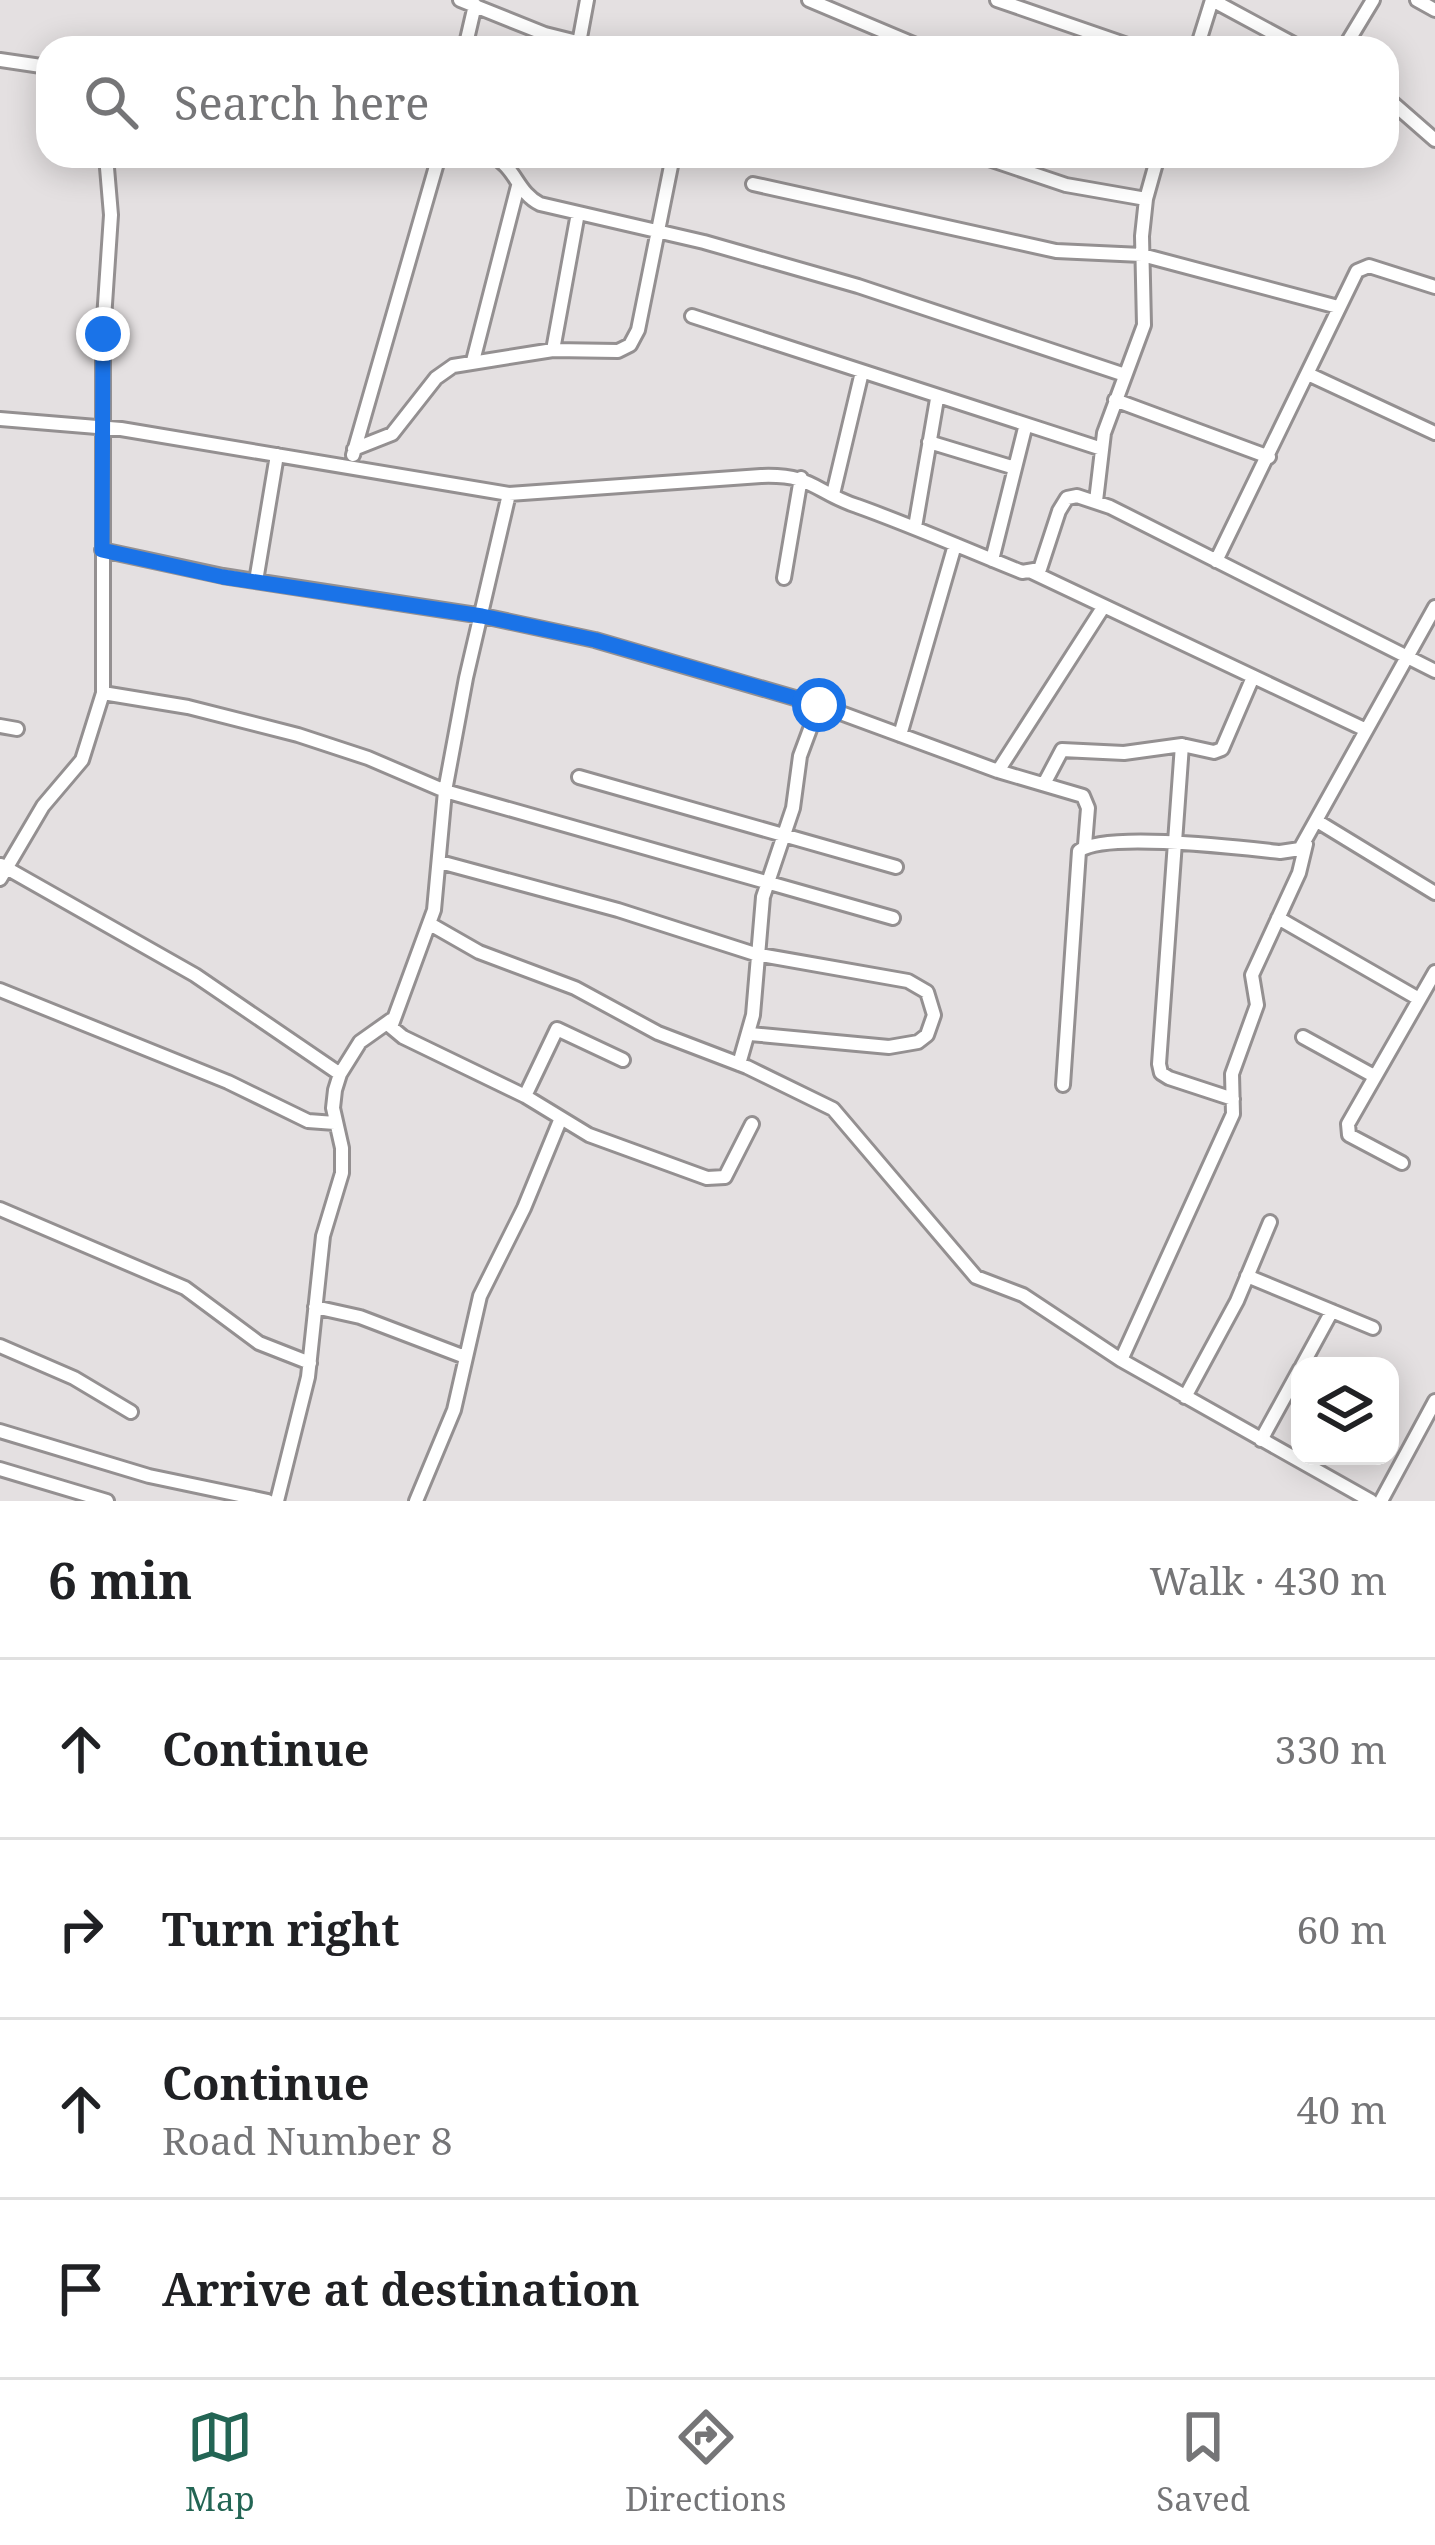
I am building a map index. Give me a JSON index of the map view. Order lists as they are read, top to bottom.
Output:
{
  "page": {
    "search": "Search here",
    "heading": ["6 min", "Walk · 430 m"],
    "list": [
      ["Continue", "330 m"],
      ["Turn right", "60 m"],
      ["Continue", "Road Number 8", "40 m"],
      "Arrive at destination"
    ],
    "nav": ["Map", "Directions", "Saved"]
  }
}
